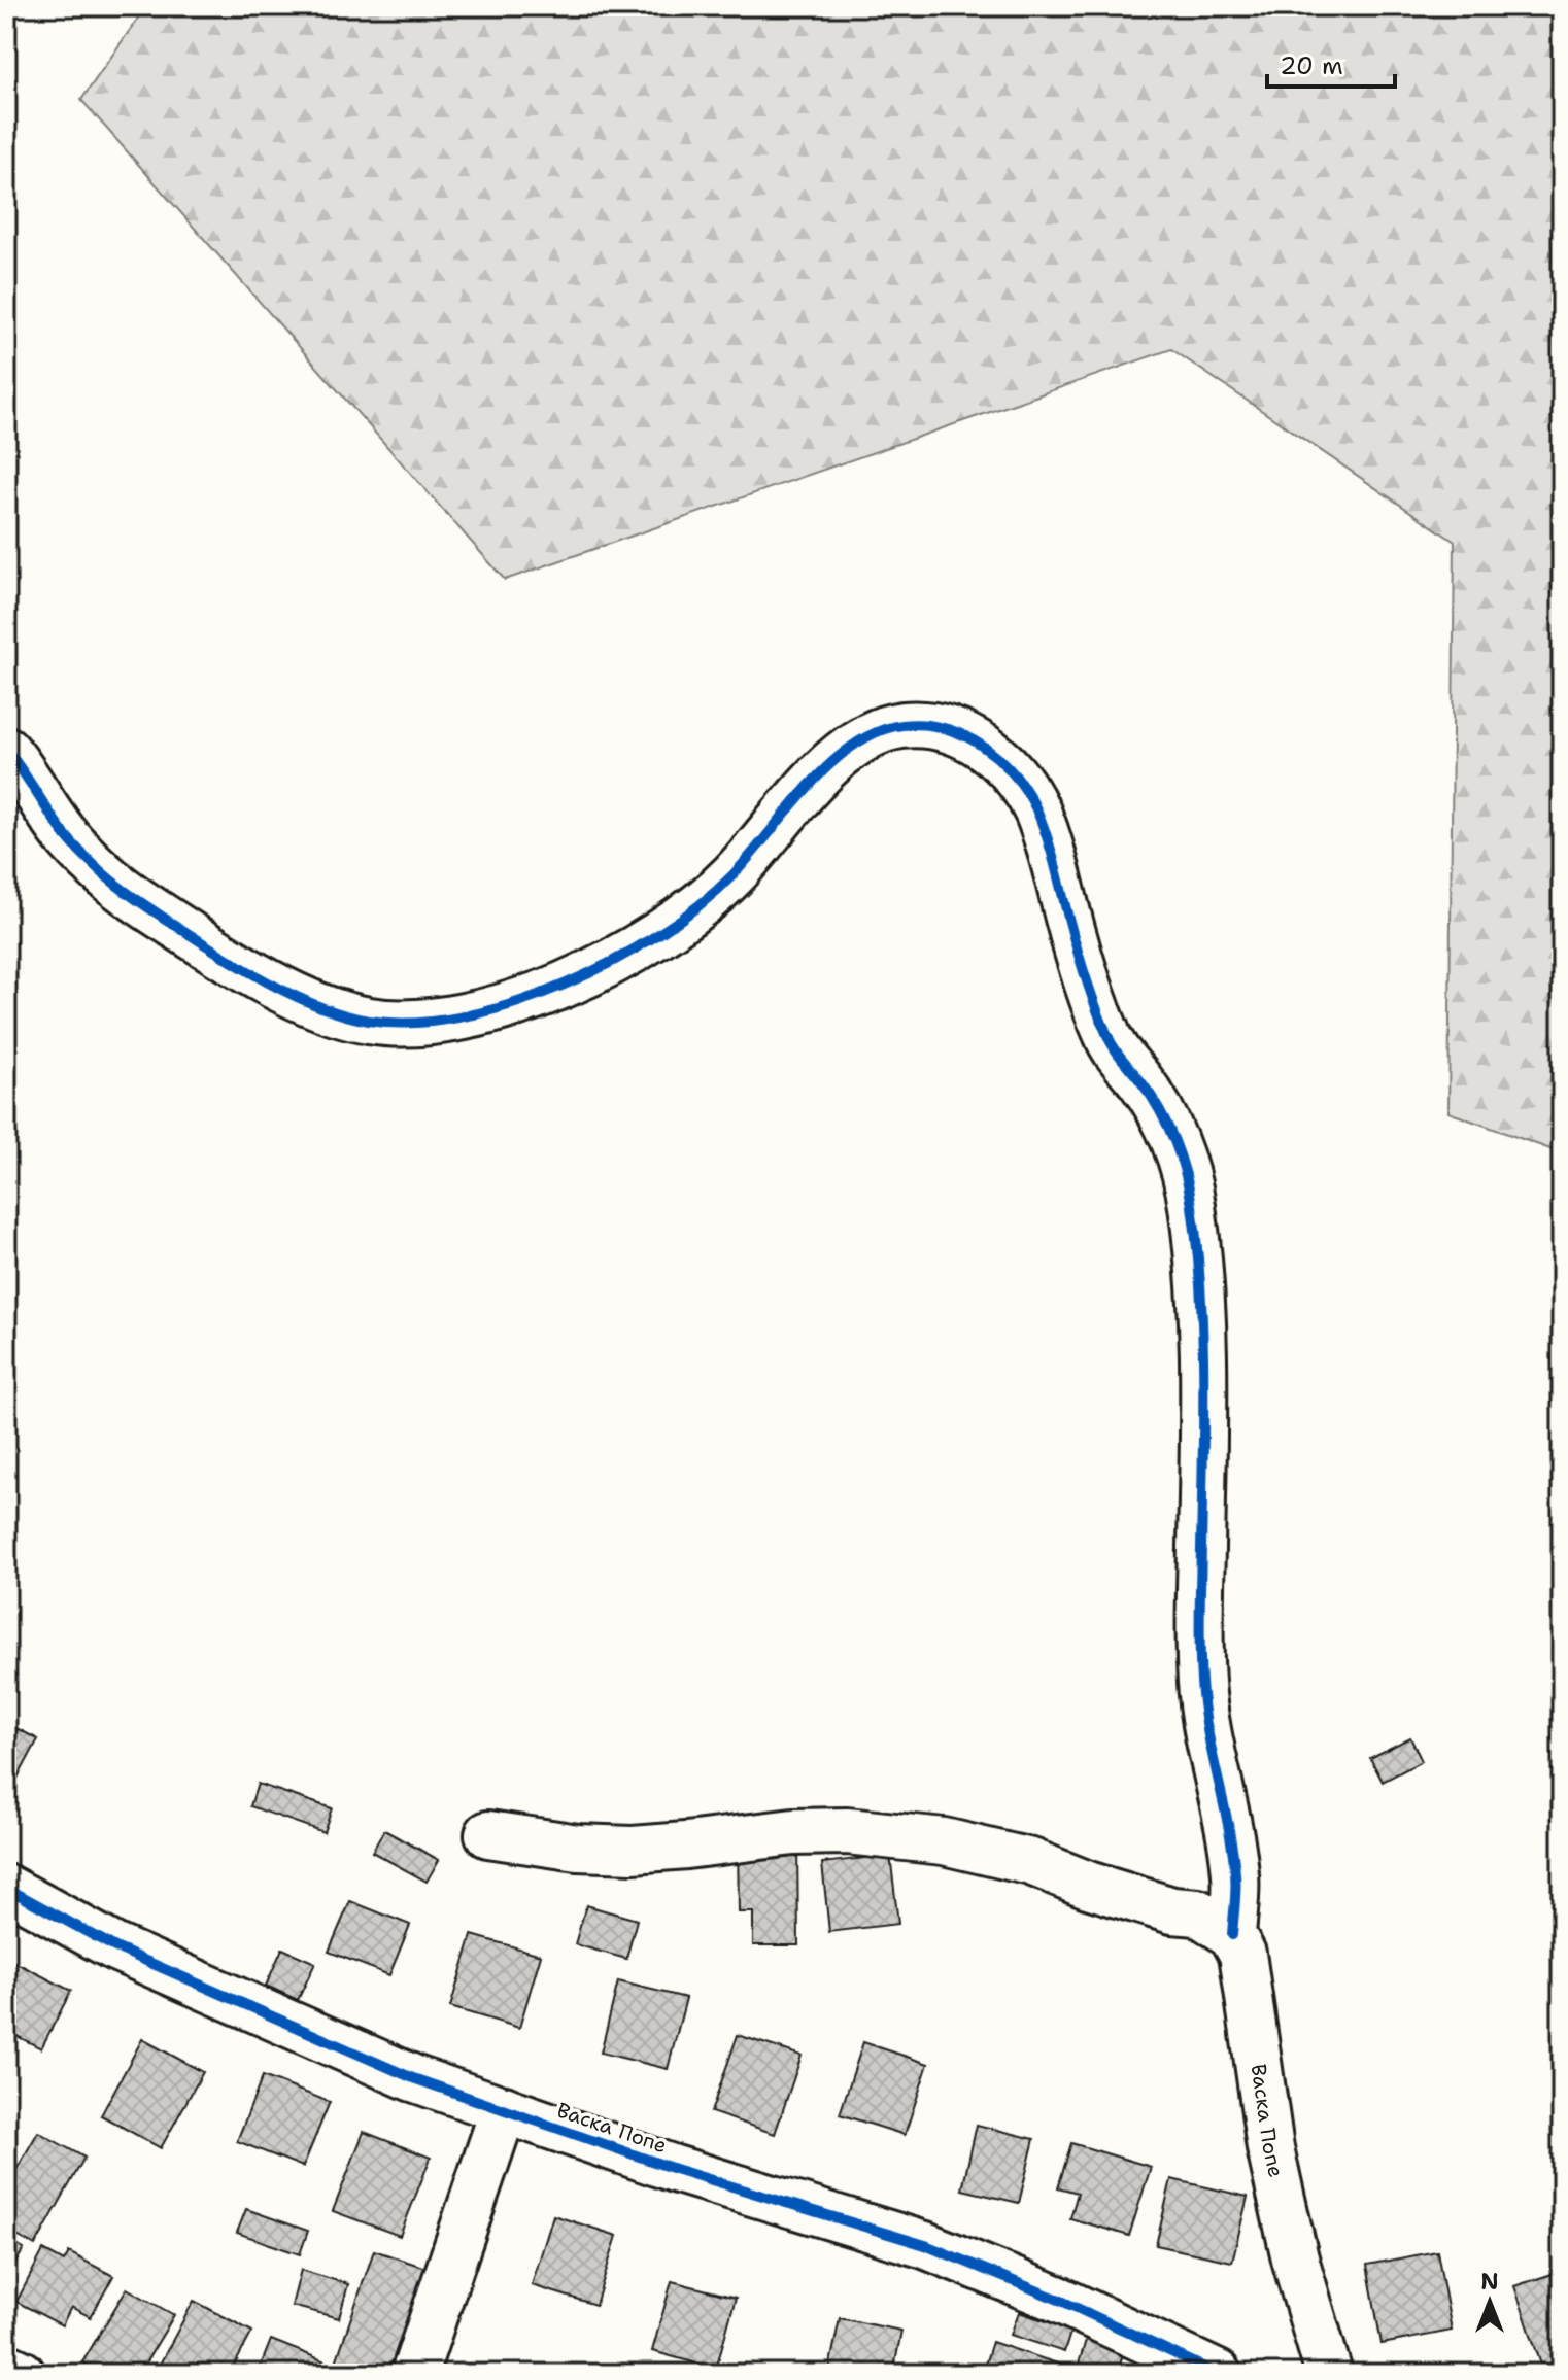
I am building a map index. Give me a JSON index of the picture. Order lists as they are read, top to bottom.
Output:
{
  "streets": {
    "street": ["Васка Попе"]
  },
  "scale_bar": "20 m",
  "north": "top"
}
